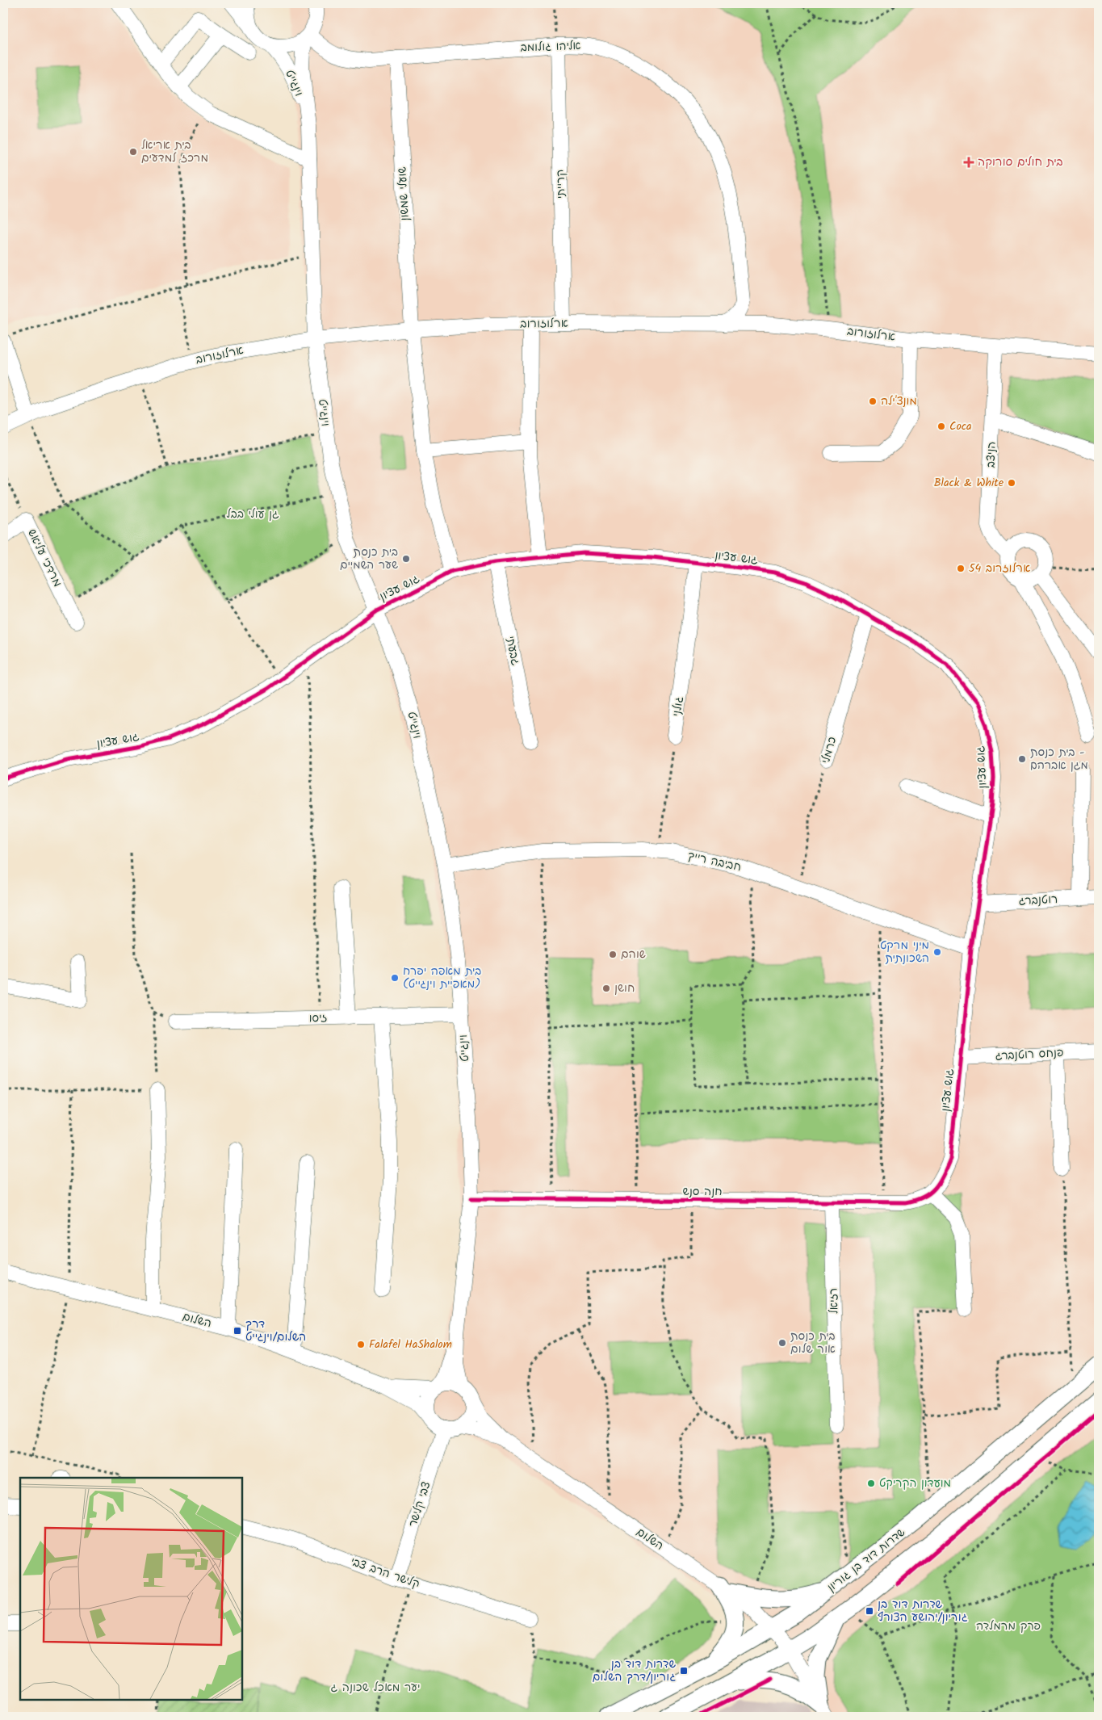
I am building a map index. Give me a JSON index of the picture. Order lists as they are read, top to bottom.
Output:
{
  "streets": {
    "main road": ["שדרות דוד בן גוריון"],
    "street": [
      "אליהו גולומב",
      "וינגייט",
      "קרייתי",
      "שועלי שמשון",
      "ארלוזורוב",
      "הניצב",
      "מרדכי עליאש",
      "גוש עציון",
      "גבעתי",
      "גולני",
      "כרמלי",
      "חביבה רייך",
      "רוטנברג",
      "זיסו",
      "פנחס רוטנברג",
      "חנה סנש",
      "רזיאל",
      "השלום",
      "צבי קלישר",
      "קלישר הרב צבי"
    ]
  },
  "crossings": [
    ["אליהו גולומב", "וינגייט"],
    ["אליהו גולומב", "קרייתי"],
    ["אליהו גולומב", "שועלי שמשון"],
    ["וינגייט", "ארלוזורוב"],
    ["וינגייט", "גוש עציון"],
    ["וינגייט", "חביבה רייך"],
    ["וינגייט", "זיסו"],
    ["וינגייט", "חנה סנש"],
    ["וינגייט", "השלום"],
    ["וינגייט", "צבי קלישר"],
    ["קרייתי", "ארלוזורוב"],
    ["שועלי שמשון", "ארלוזורוב"],
    ["שועלי שמשון", "גוש עציון"],
    ["ארלוזורוב", "הניצב"],
    ["גוש עציון", "גבעתי"],
    ["גוש עציון", "גולני"],
    ["גוש עציון", "כרמלי"],
    ["גוש עציון", "חביבה רייך"],
    ["גוש עציון", "רוטנברג"],
    ["גוש עציון", "פנחס רוטנברג"],
    ["גוש עציון", "חנה סנש"],
    ["כרמלי", "חביבה רייך"],
    ["חנה סנש", "רזיאל"],
    ["השלום", "צבי קלישר"],
    ["השלום", "שדרות דוד בן גוריון"],
    ["צבי קלישר", "קלישר הרב צבי"]
  ],
  "parks": ["גן עולי בבל", "פרק מרמלדה", "יער מאכל שכונה ג"],
  "places": {
    "other": [
      "בית אריאל מרכז למדעים",
      "מונצ'ילה",
      "Coca",
      "Black & White",
      "בית כנסת שער השמיים",
      "ארלוזרוב 54",
      "בית כנסת - מגן אברהם",
      "מיני מרקט השכונתית",
      "שוהם",
      "בית מאפה יפרח (מאפיית וינגייט)",
      "חושן",
      "בית כנסת אור שלום",
      "Falafel HaShalom",
      "מועדון הקריקט"
    ],
    "health": ["בית חולים סורוקה"],
    "transit": ["דרך השלום/וינגייט", "שדרות דוד בן גוריון/יהושע הצורף", "שדרות דוד בן גוריון/דרך השלום"]
  }
}
